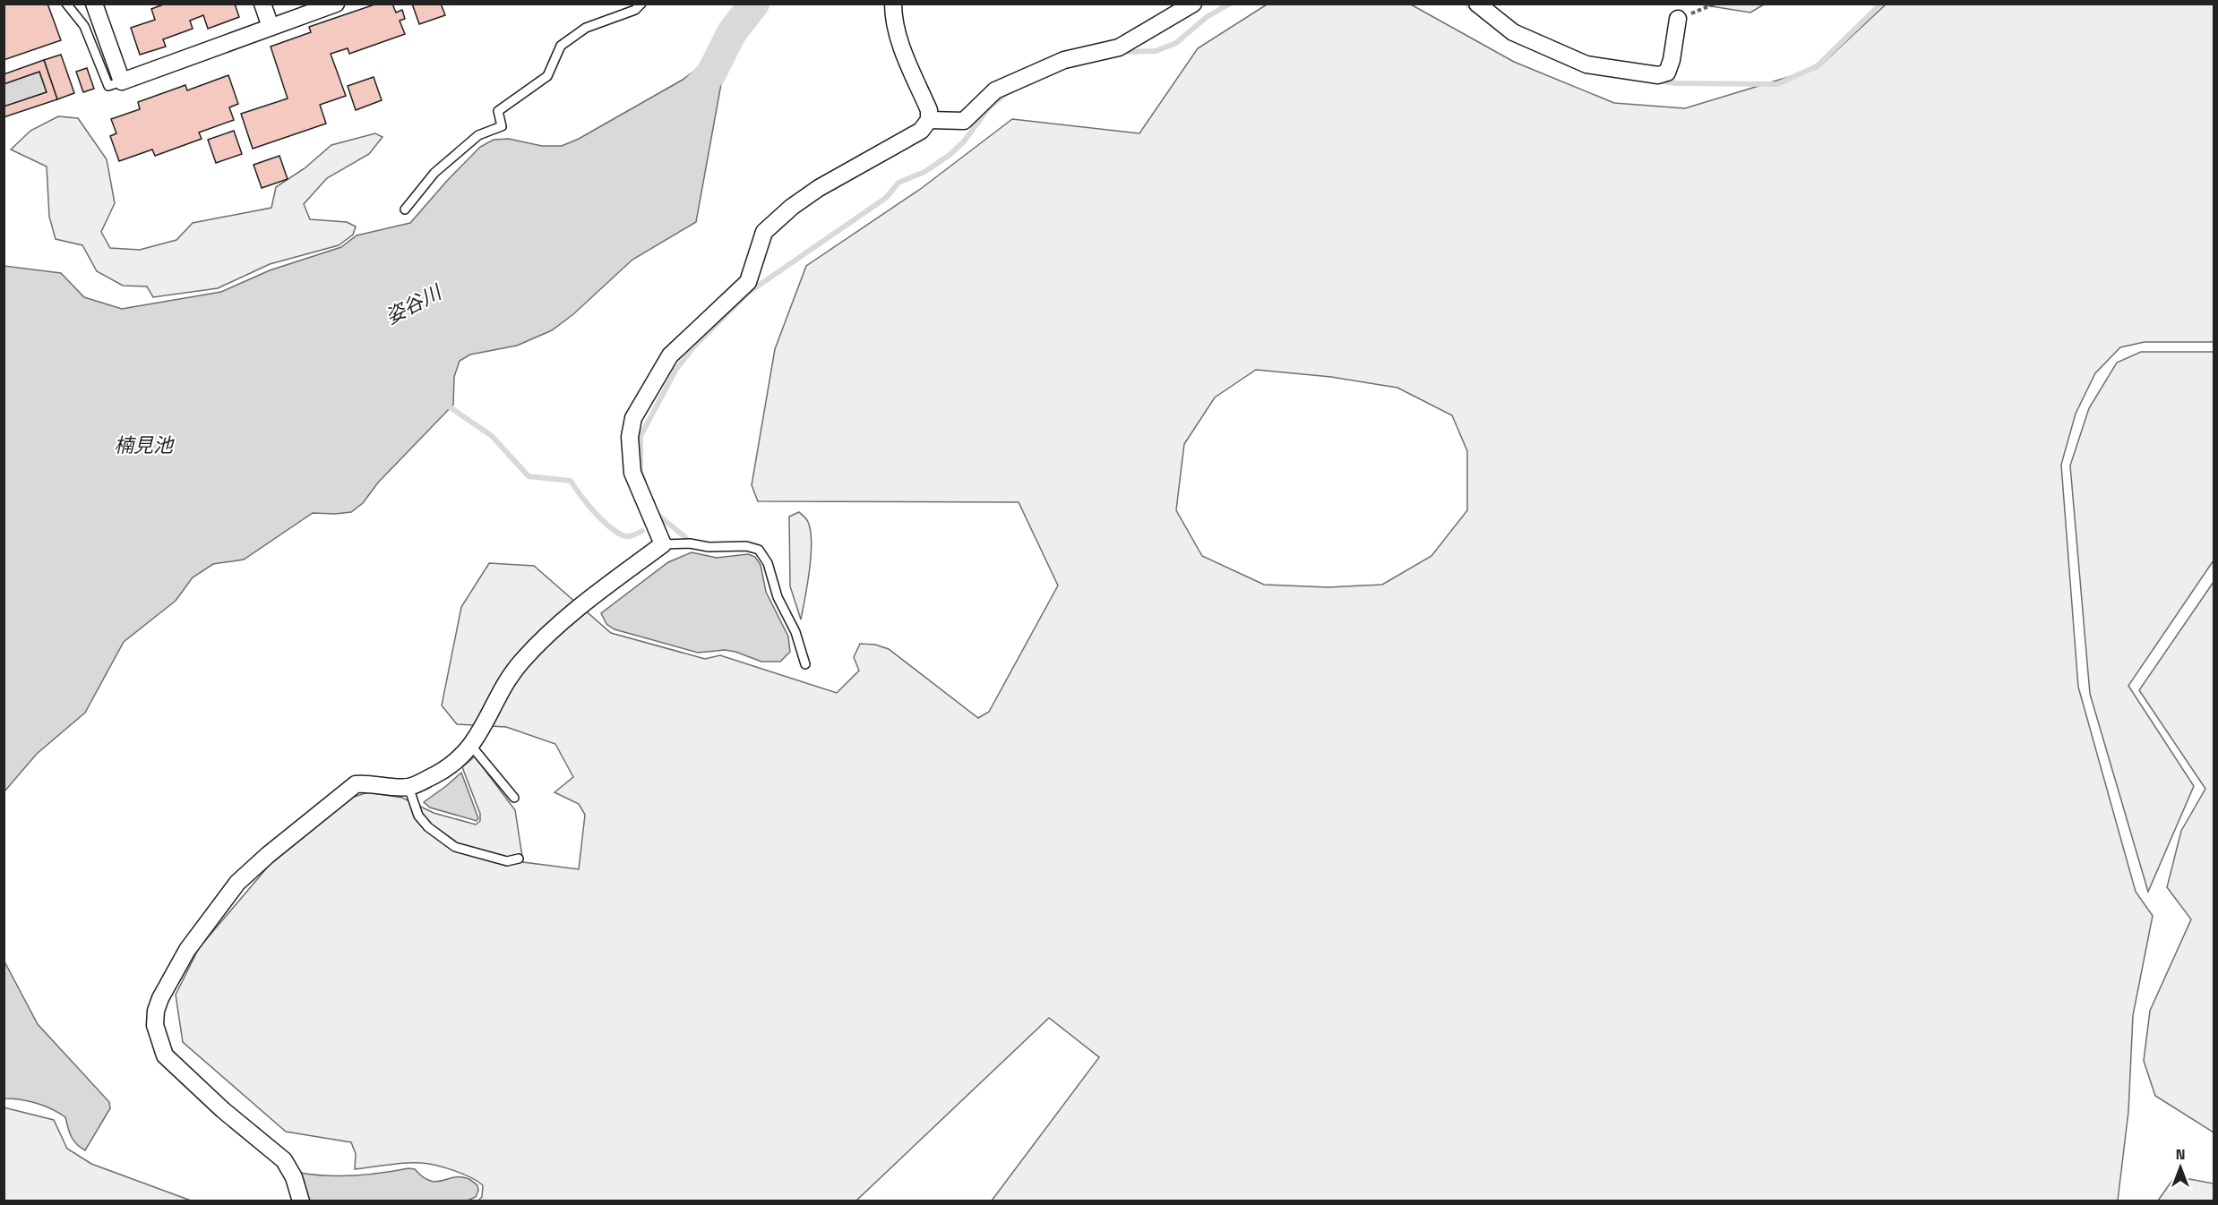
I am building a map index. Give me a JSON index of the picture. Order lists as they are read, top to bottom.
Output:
{
  "water": ["姿谷川", "楠見池"],
  "north": "top"
}
